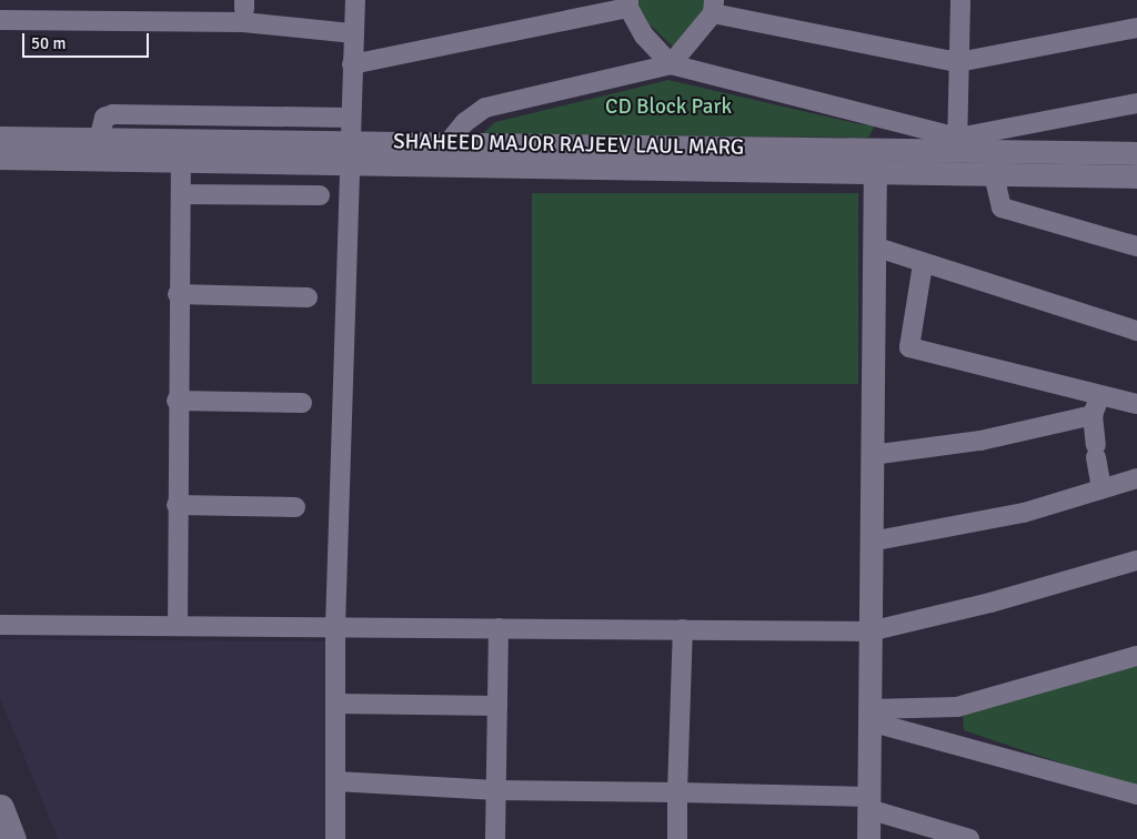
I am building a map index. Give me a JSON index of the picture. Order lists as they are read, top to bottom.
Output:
{
  "streets": {
    "street": ["SHAHEED MAJOR RAJEEV LAUL MARG"]
  },
  "parks": ["CD Block Park"],
  "scale_bar": "50 m"
}
